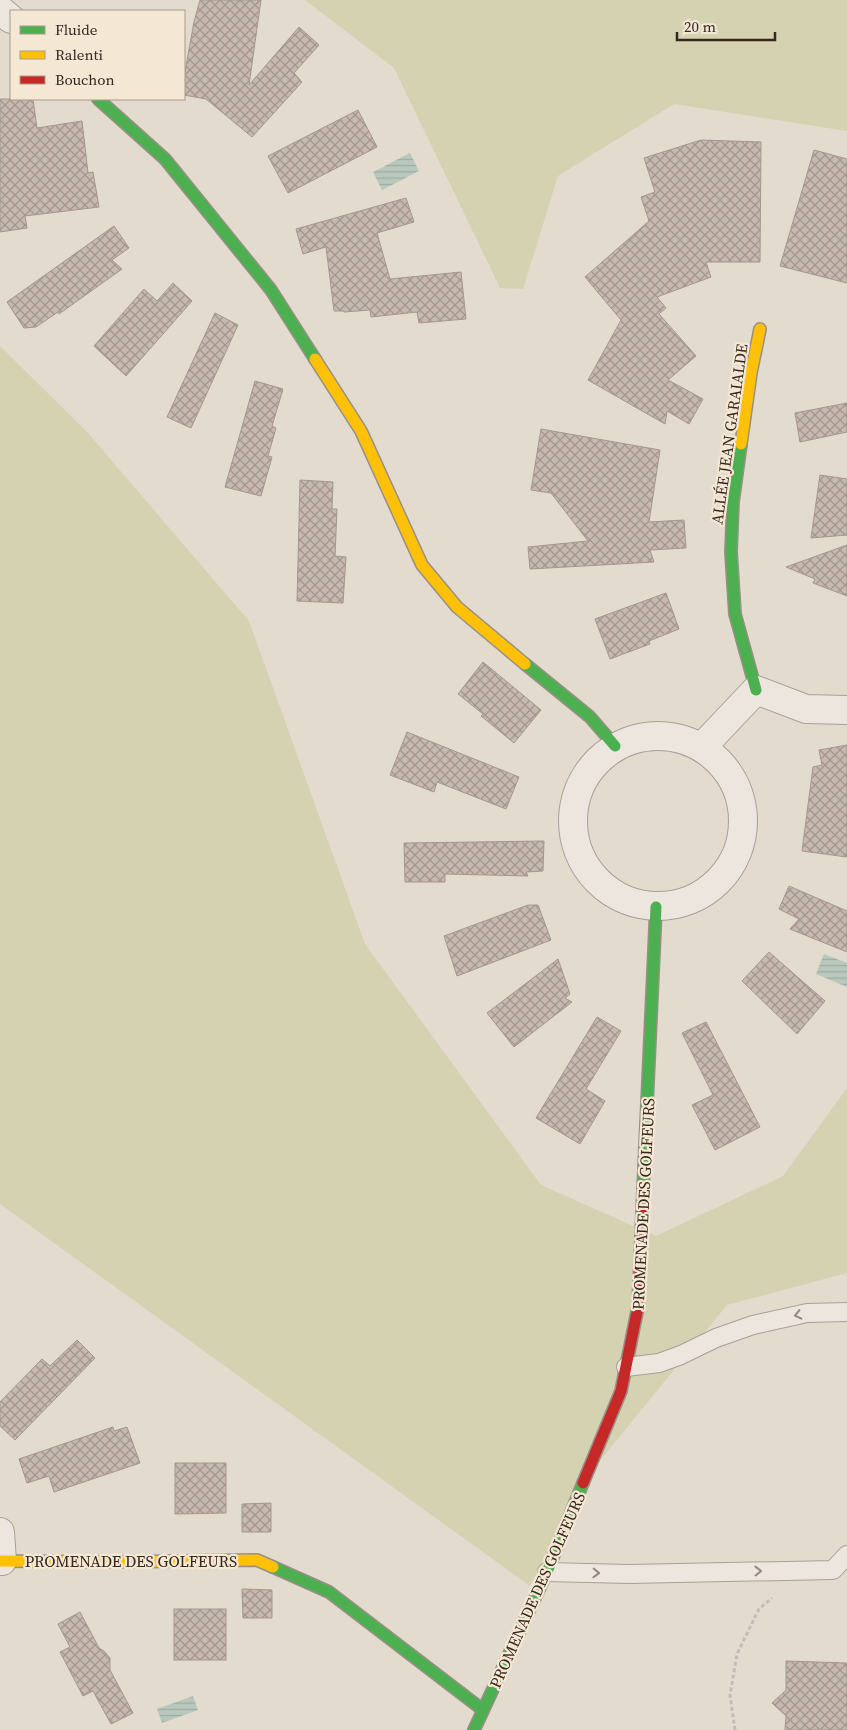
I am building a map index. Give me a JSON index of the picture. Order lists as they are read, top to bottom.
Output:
{
  "streets": {
    "street": ["ALLÉE JEAN GARAIALDE", "PROMENADE DES GOLFEURS"]
  },
  "legend": ["Fluide", "Ralenti", "Bouchon"],
  "scale_bar": "20 m"
}
